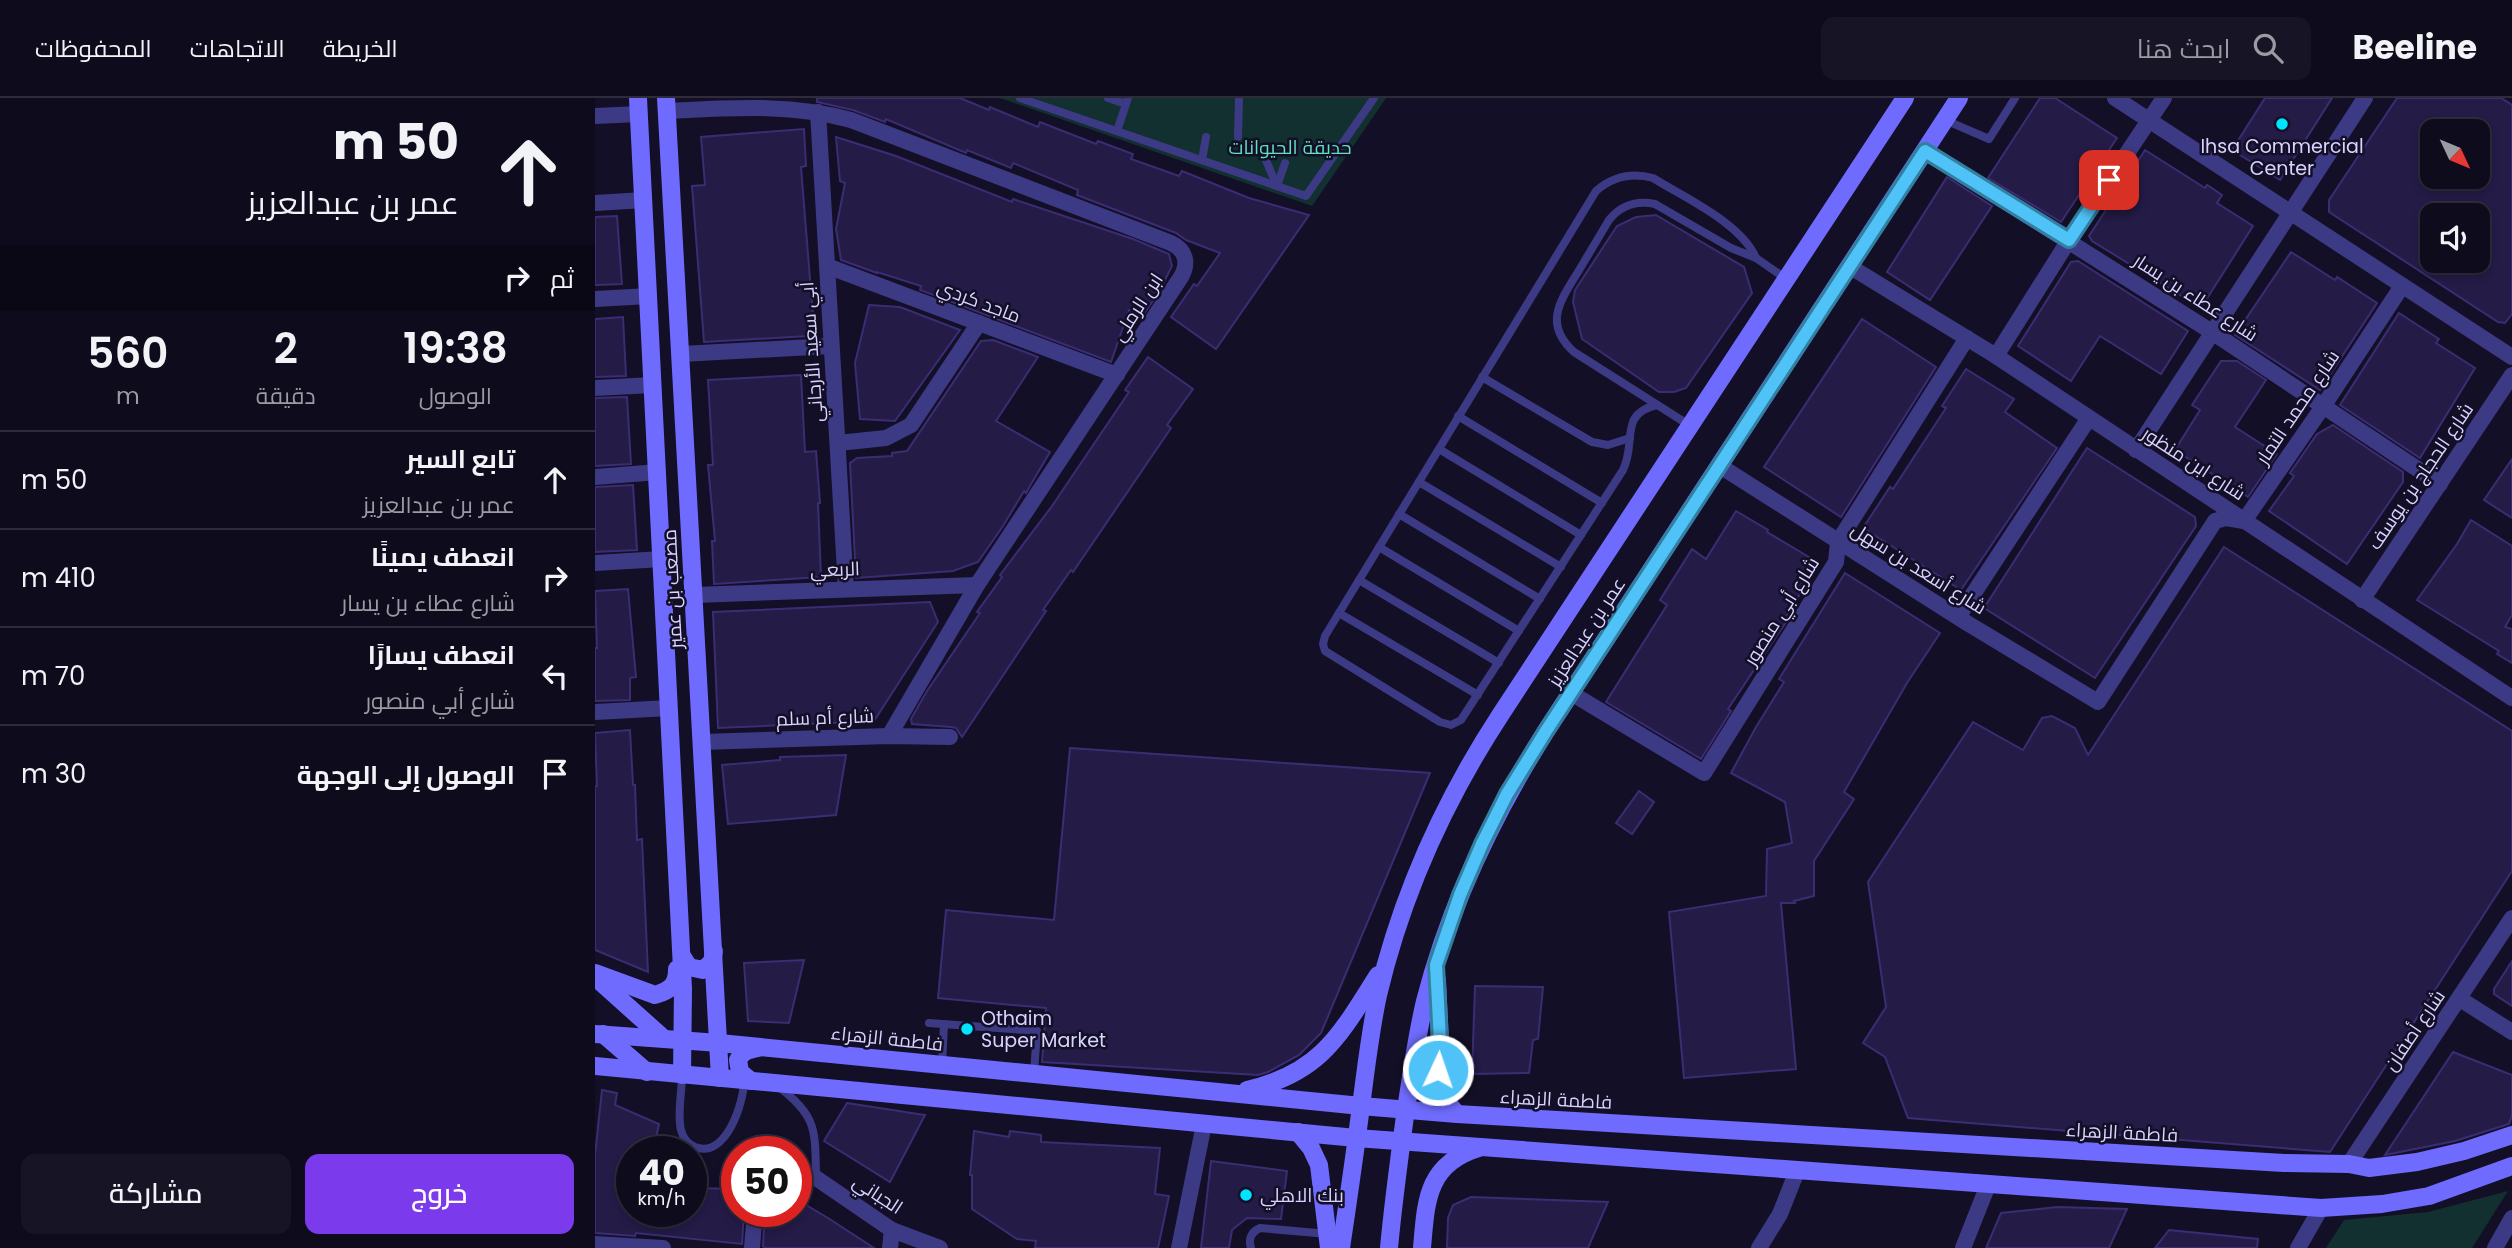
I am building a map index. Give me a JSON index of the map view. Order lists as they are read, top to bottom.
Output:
{
  "streets": {
    "main road": ["مصعب بن عمير", "عمر بن عبدالعزيز", "فاطمة الزهراء"],
    "street": [
      "شارع عطاء بن يسار",
      "ماجد كردي",
      "ابن الرملي",
      "أبي سعيد الأرجاني",
      "شارع محمد التمار",
      "شارع ابن منظور",
      "شارع الحجاج بن يوسف",
      "شارع أسعد بن سهل",
      "الربعي",
      "شارع أبي منصور",
      "شارع أم سلم",
      "شارع أصفان",
      "الجباني"
    ]
  },
  "crossings": [
    ["شارع عطاء بن يسار", "شارع محمد التمار"],
    ["شارع عطاء بن يسار", "شارع الحجاج بن يوسف"],
    ["شارع عطاء بن يسار", "عمر بن عبدالعزيز"],
    ["ماجد كردي", "ابن الرملي"],
    ["ماجد كردي", "أبي سعيد الأرجاني"],
    ["ابن الرملي", "أبي سعيد الأرجاني"],
    ["ابن الرملي", "الربعي"],
    ["ابن الرملي", "مصعب بن عمير"],
    ["ابن الرملي", "شارع أم سلم"],
    ["أبي سعيد الأرجاني", "الربعي"],
    ["شارع محمد التمار", "شارع ابن منظور"],
    ["شارع محمد التمار", "شارع أسعد بن سهل"],
    ["شارع ابن منظور", "شارع الحجاج بن يوسف"],
    ["شارع ابن منظور", "شارع أسعد بن سهل"],
    ["شارع ابن منظور", "شارع أبي منصور"],
    ["شارع ابن منظور", "عمر بن عبدالعزيز"],
    ["شارع أسعد بن سهل", "شارع أبي منصور"],
    ["شارع أسعد بن سهل", "عمر بن عبدالعزيز"],
    ["الربعي", "مصعب بن عمير"],
    ["مصعب بن عمير", "شارع أم سلم"],
    ["مصعب بن عمير", "فاطمة الزهراء"],
    ["شارع أبي منصور", "عمر بن عبدالعزيز"],
    ["عمر بن عبدالعزيز", "فاطمة الزهراء"],
    ["شارع أصفان", "فاطمة الزهراء"]
  ],
  "parks": ["حديقة الحيوانات"],
  "places": ["Ihsa Commercial Center", "Othaim Super Market", "بنك الاهلي"],
  "north": "bottom right",
  "page": {
    "header": "Beeline",
    "search": "ابحث هنا",
    "nav": ["الخريطة", "الاتجاهات", "المحفوظات"],
    "turn": ["50 m", "عمر بن عبدالعزيز"],
    "then": "ثم",
    "eta": [
      "19:38",
      "الوصول",
      "2",
      "دقيقة",
      "560",
      "m"
    ],
    "list": [
      {
        "name": "تابع السير",
        "note": "عمر بن عبدالعزيز",
        "value": "50 m"
      },
      {
        "name": "انعطف يمينًا",
        "note": "شارع عطاء بن يسار",
        "value": "410 m"
      },
      {
        "name": "انعطف يسارًا",
        "note": "شارع أبي منصور",
        "value": "70 m"
      },
      {
        "name": "الوصول إلى الوجهة",
        "value": "30 m"
      }
    ],
    "speed": "40 km/h",
    "limit": "50",
    "buttons": ["خروج", "مشاركة"]
  }
}
